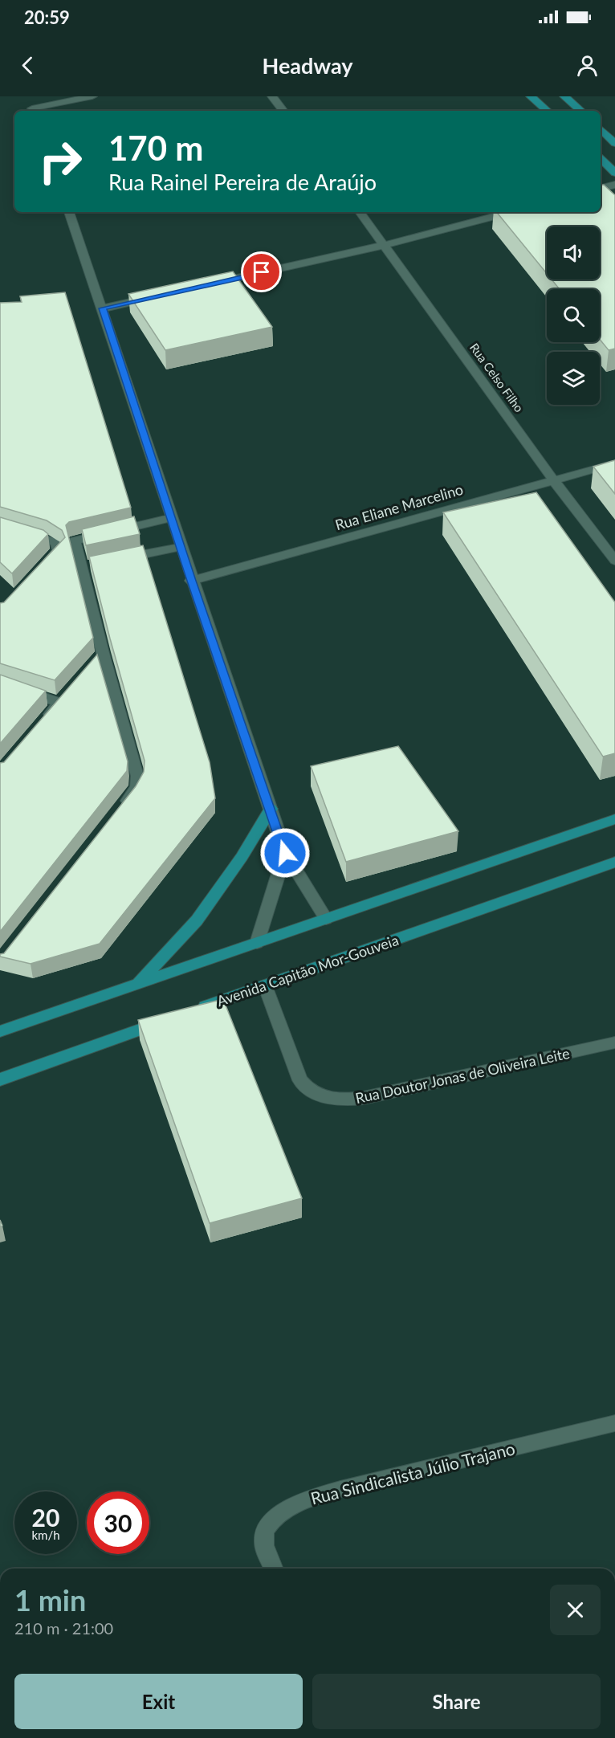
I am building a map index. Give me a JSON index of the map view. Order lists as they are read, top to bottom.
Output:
{
  "streets": {
    "main road": ["Avenida Capitão Mor-Gouveia"],
    "street": [
      "Rua Celso Filho",
      "Rua Eliane Marcelino",
      "Rua Doutor Jonas de Oliveira Leite",
      "Rua Sindicalista Júlio Trajano"
    ]
  },
  "crossings": [
    ["Rua Celso Filho", "Rua Eliane Marcelino"],
    ["Avenida Capitão Mor-Gouveia", "Rua Doutor Jonas de Oliveira Leite"]
  ],
  "page": {
    "status": "20:59",
    "header": "Headway",
    "turn": ["170 m", "Rua Rainel Pereira de Araújo"],
    "speed": "20 km/h",
    "limit": "30",
    "heading": ["1 min", "210 m · 21:00"],
    "buttons": ["Exit", "Share"]
  }
}
